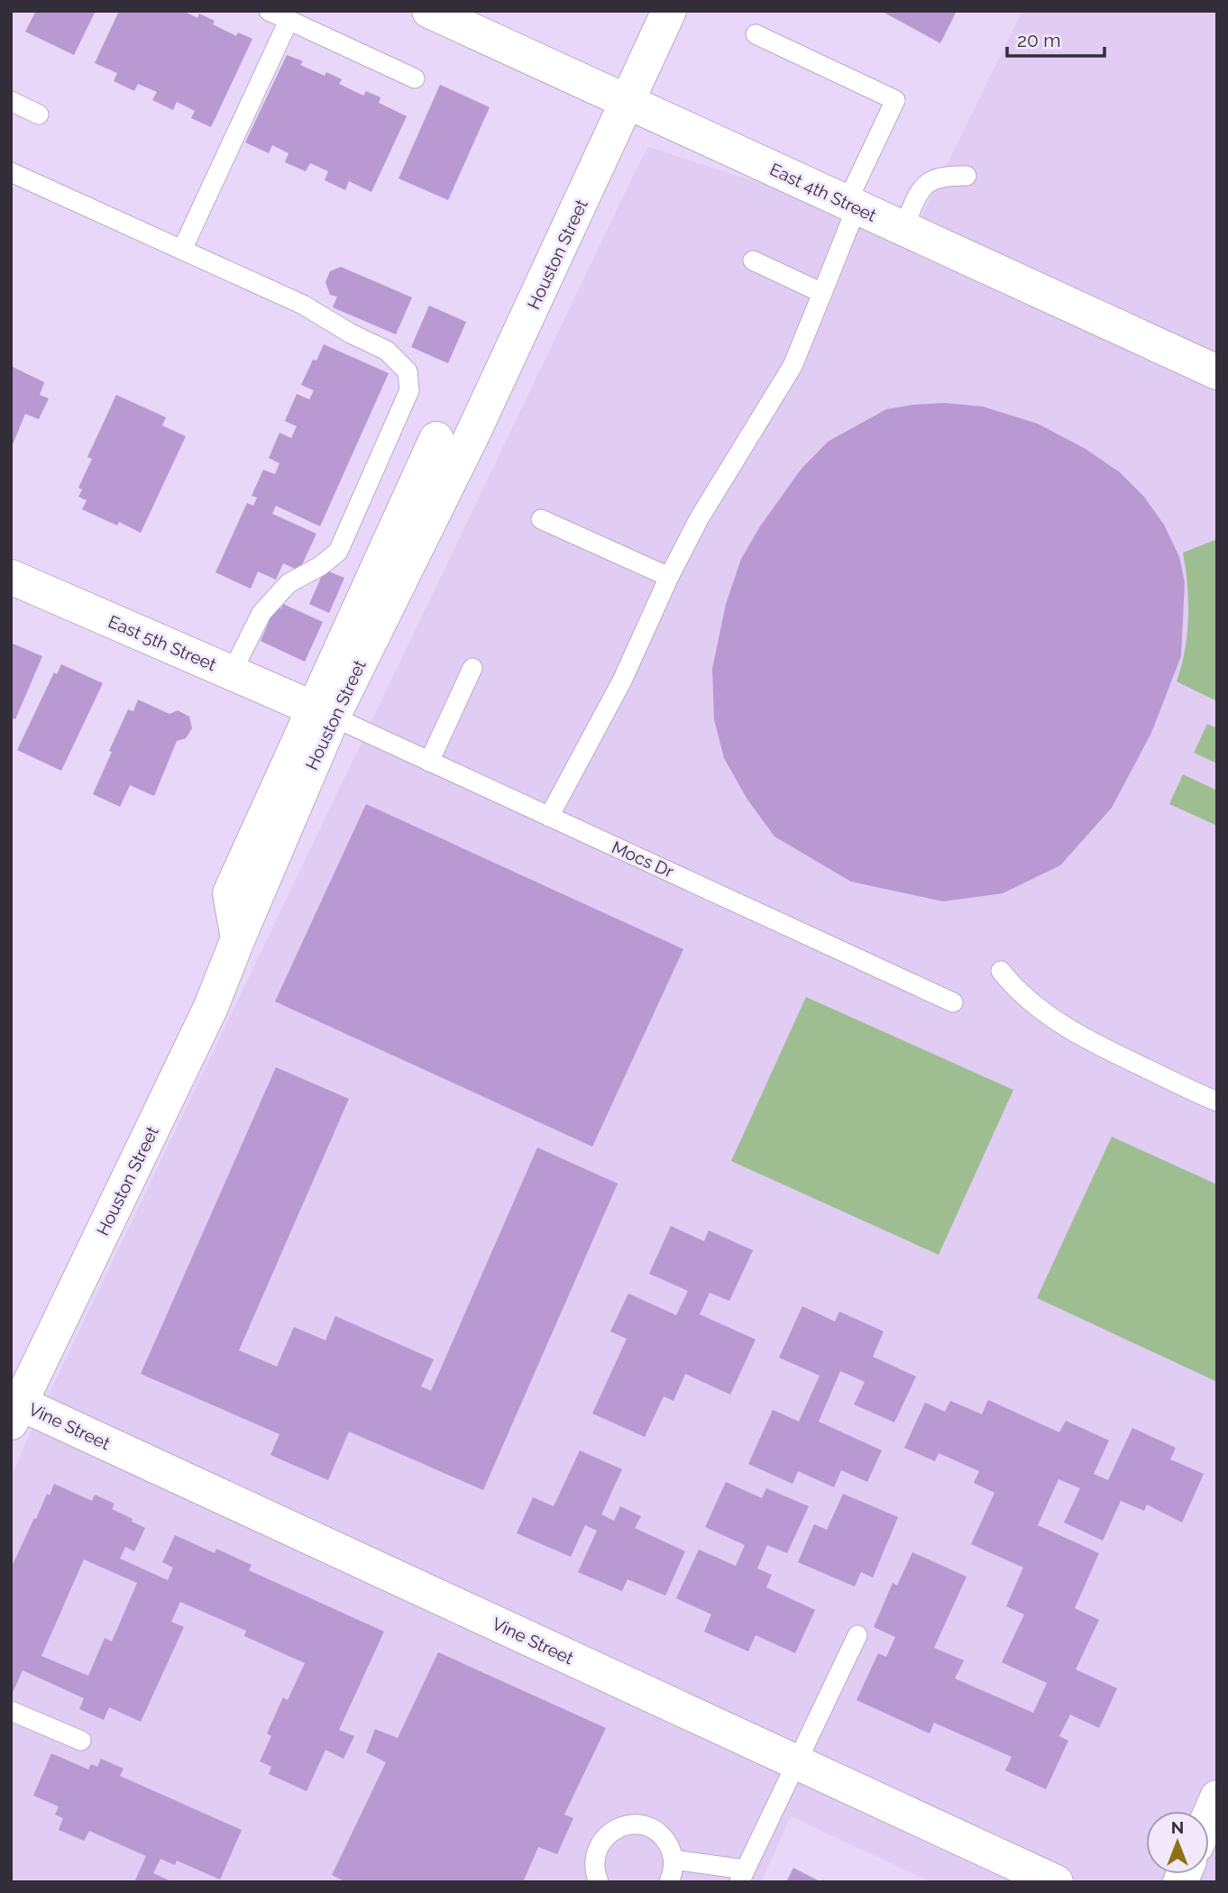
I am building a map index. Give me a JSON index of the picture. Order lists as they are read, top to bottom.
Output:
{
  "streets": {
    "street": [
      "East 4th Street",
      "Houston Street",
      "East 5th Street",
      "Vine Street"
    ],
    "lane": ["Mocs Dr"]
  },
  "crossings": [
    ["East 4th Street", "Houston Street"],
    ["Houston Street", "East 5th Street"],
    ["Houston Street", "Mocs Dr"],
    ["Houston Street", "Vine Street"],
    ["East 5th Street", "Mocs Dr"]
  ],
  "scale_bar": "20 m",
  "north": "top"
}
